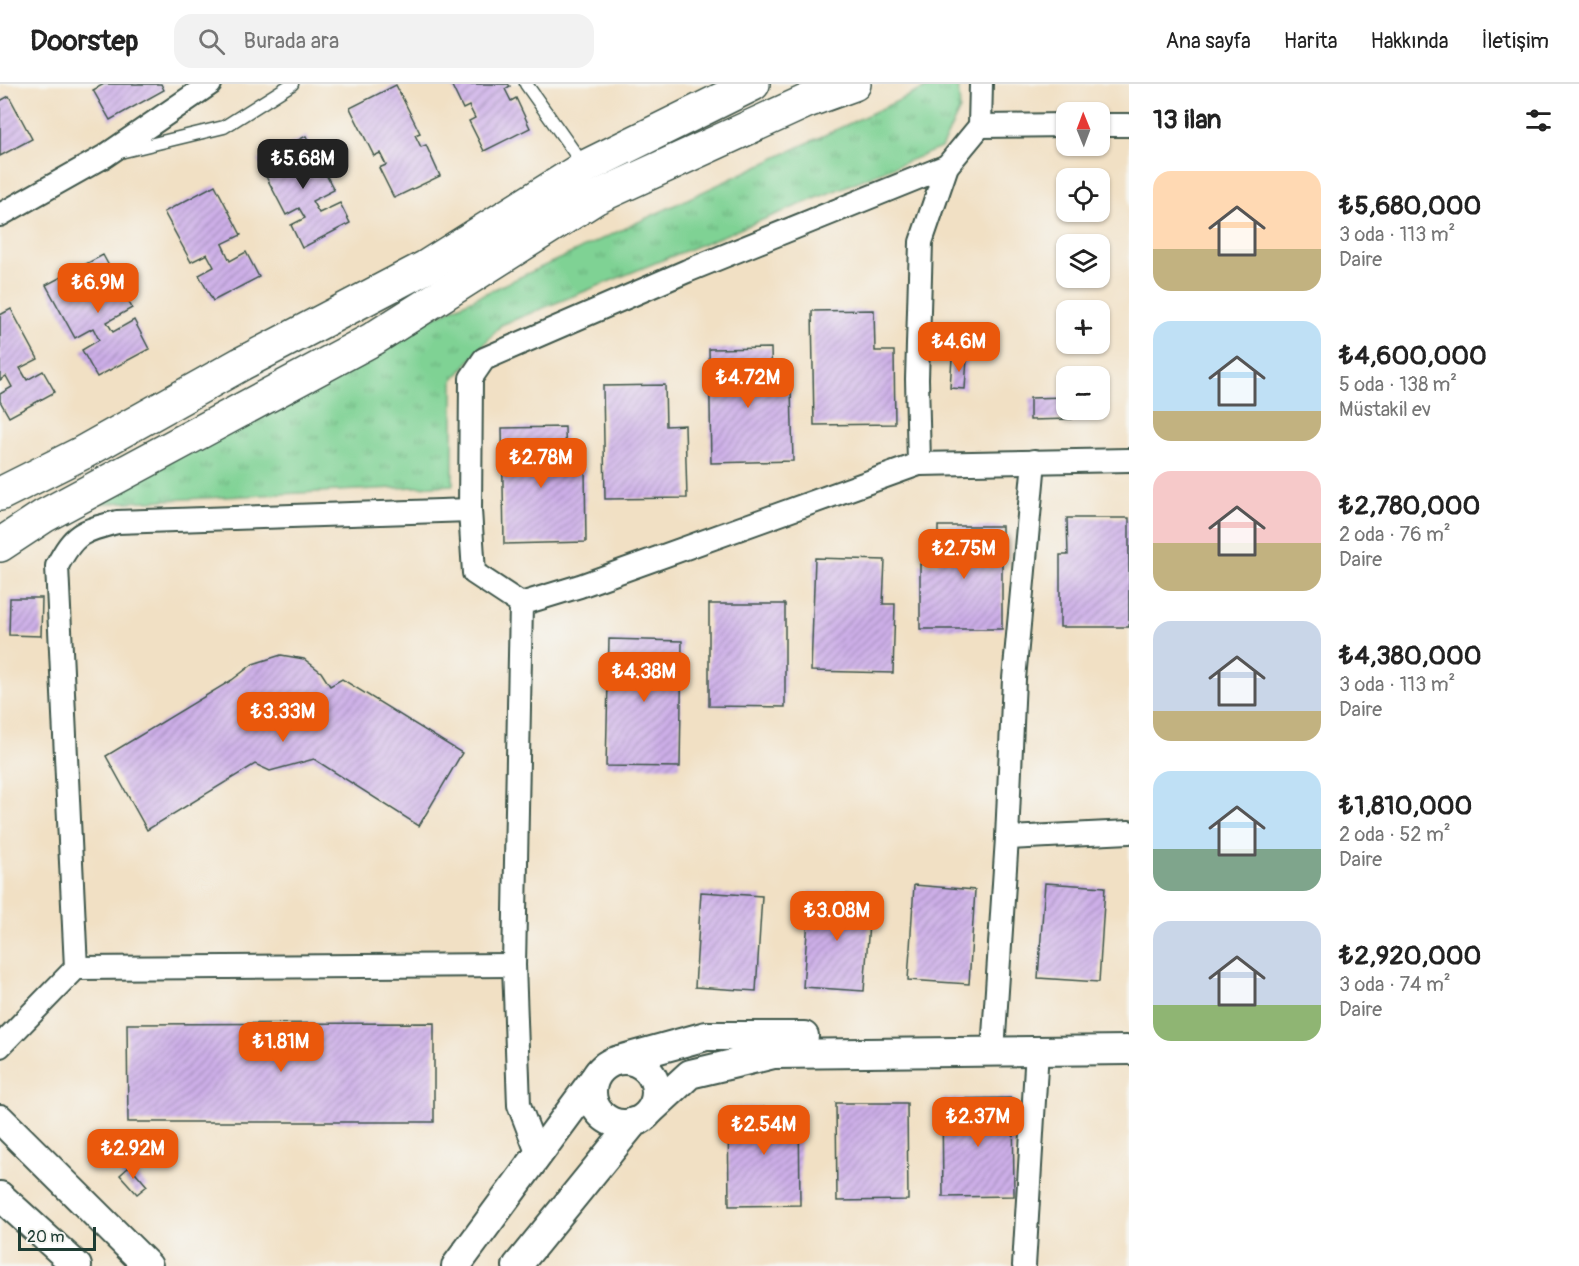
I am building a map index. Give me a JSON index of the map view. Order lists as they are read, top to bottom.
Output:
{
  "scale_bar": "20 m",
  "north": "top",
  "page": {
    "header": "Doorstep",
    "search": "Burada ara",
    "nav": [
      "Ana sayfa",
      "Harita",
      "Hakkında",
      "İletişim"
    ],
    "heading": "13 ilan",
    "map_buttons": ["+", "−"],
    "price": [
      "₺5.68M",
      "₺6.9M",
      "₺4.6M",
      "₺4.72M",
      "₺2.78M",
      "₺2.75M",
      "₺4.38M",
      "₺3.33M",
      "₺3.08M",
      "₺1.81M",
      "₺2.37M",
      "₺2.54M",
      "₺2.92M"
    ],
    "list": [
      {
        "name": "₺5,680,000",
        "note": "3 oda · 113 m² · Daire"
      },
      {
        "name": "₺4,600,000",
        "note": "5 oda · 138 m² · Müstakil ev"
      },
      {
        "name": "₺2,780,000",
        "note": "2 oda · 76 m² · Daire"
      },
      {
        "name": "₺4,380,000",
        "note": "3 oda · 113 m² · Daire"
      },
      {
        "name": "₺1,810,000",
        "note": "2 oda · 52 m² · Daire"
      },
      {
        "name": "₺2,920,000",
        "note": "3 oda · 74 m² · Daire"
      }
    ],
    "scale": "20 m"
  }
}
